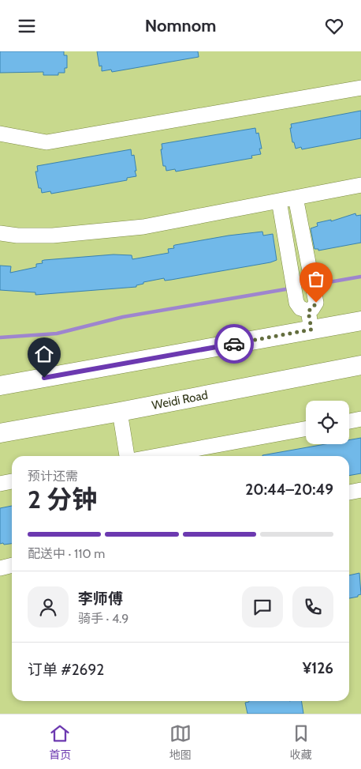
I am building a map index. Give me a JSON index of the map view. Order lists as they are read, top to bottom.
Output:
{
  "streets": {
    "main road": ["Weidi Road"]
  },
  "page": {
    "header": "Nomnom",
    "heading": ["2 分钟", "预计还需", "20:44–20:49"],
    "panel": [
      "李师傅",
      "骑手 · 4.9",
      "订单 #2692",
      "¥126"
    ],
    "bar": "配送中 · 110 m",
    "tabs": ["首页", "地图", "收藏"]
  }
}
